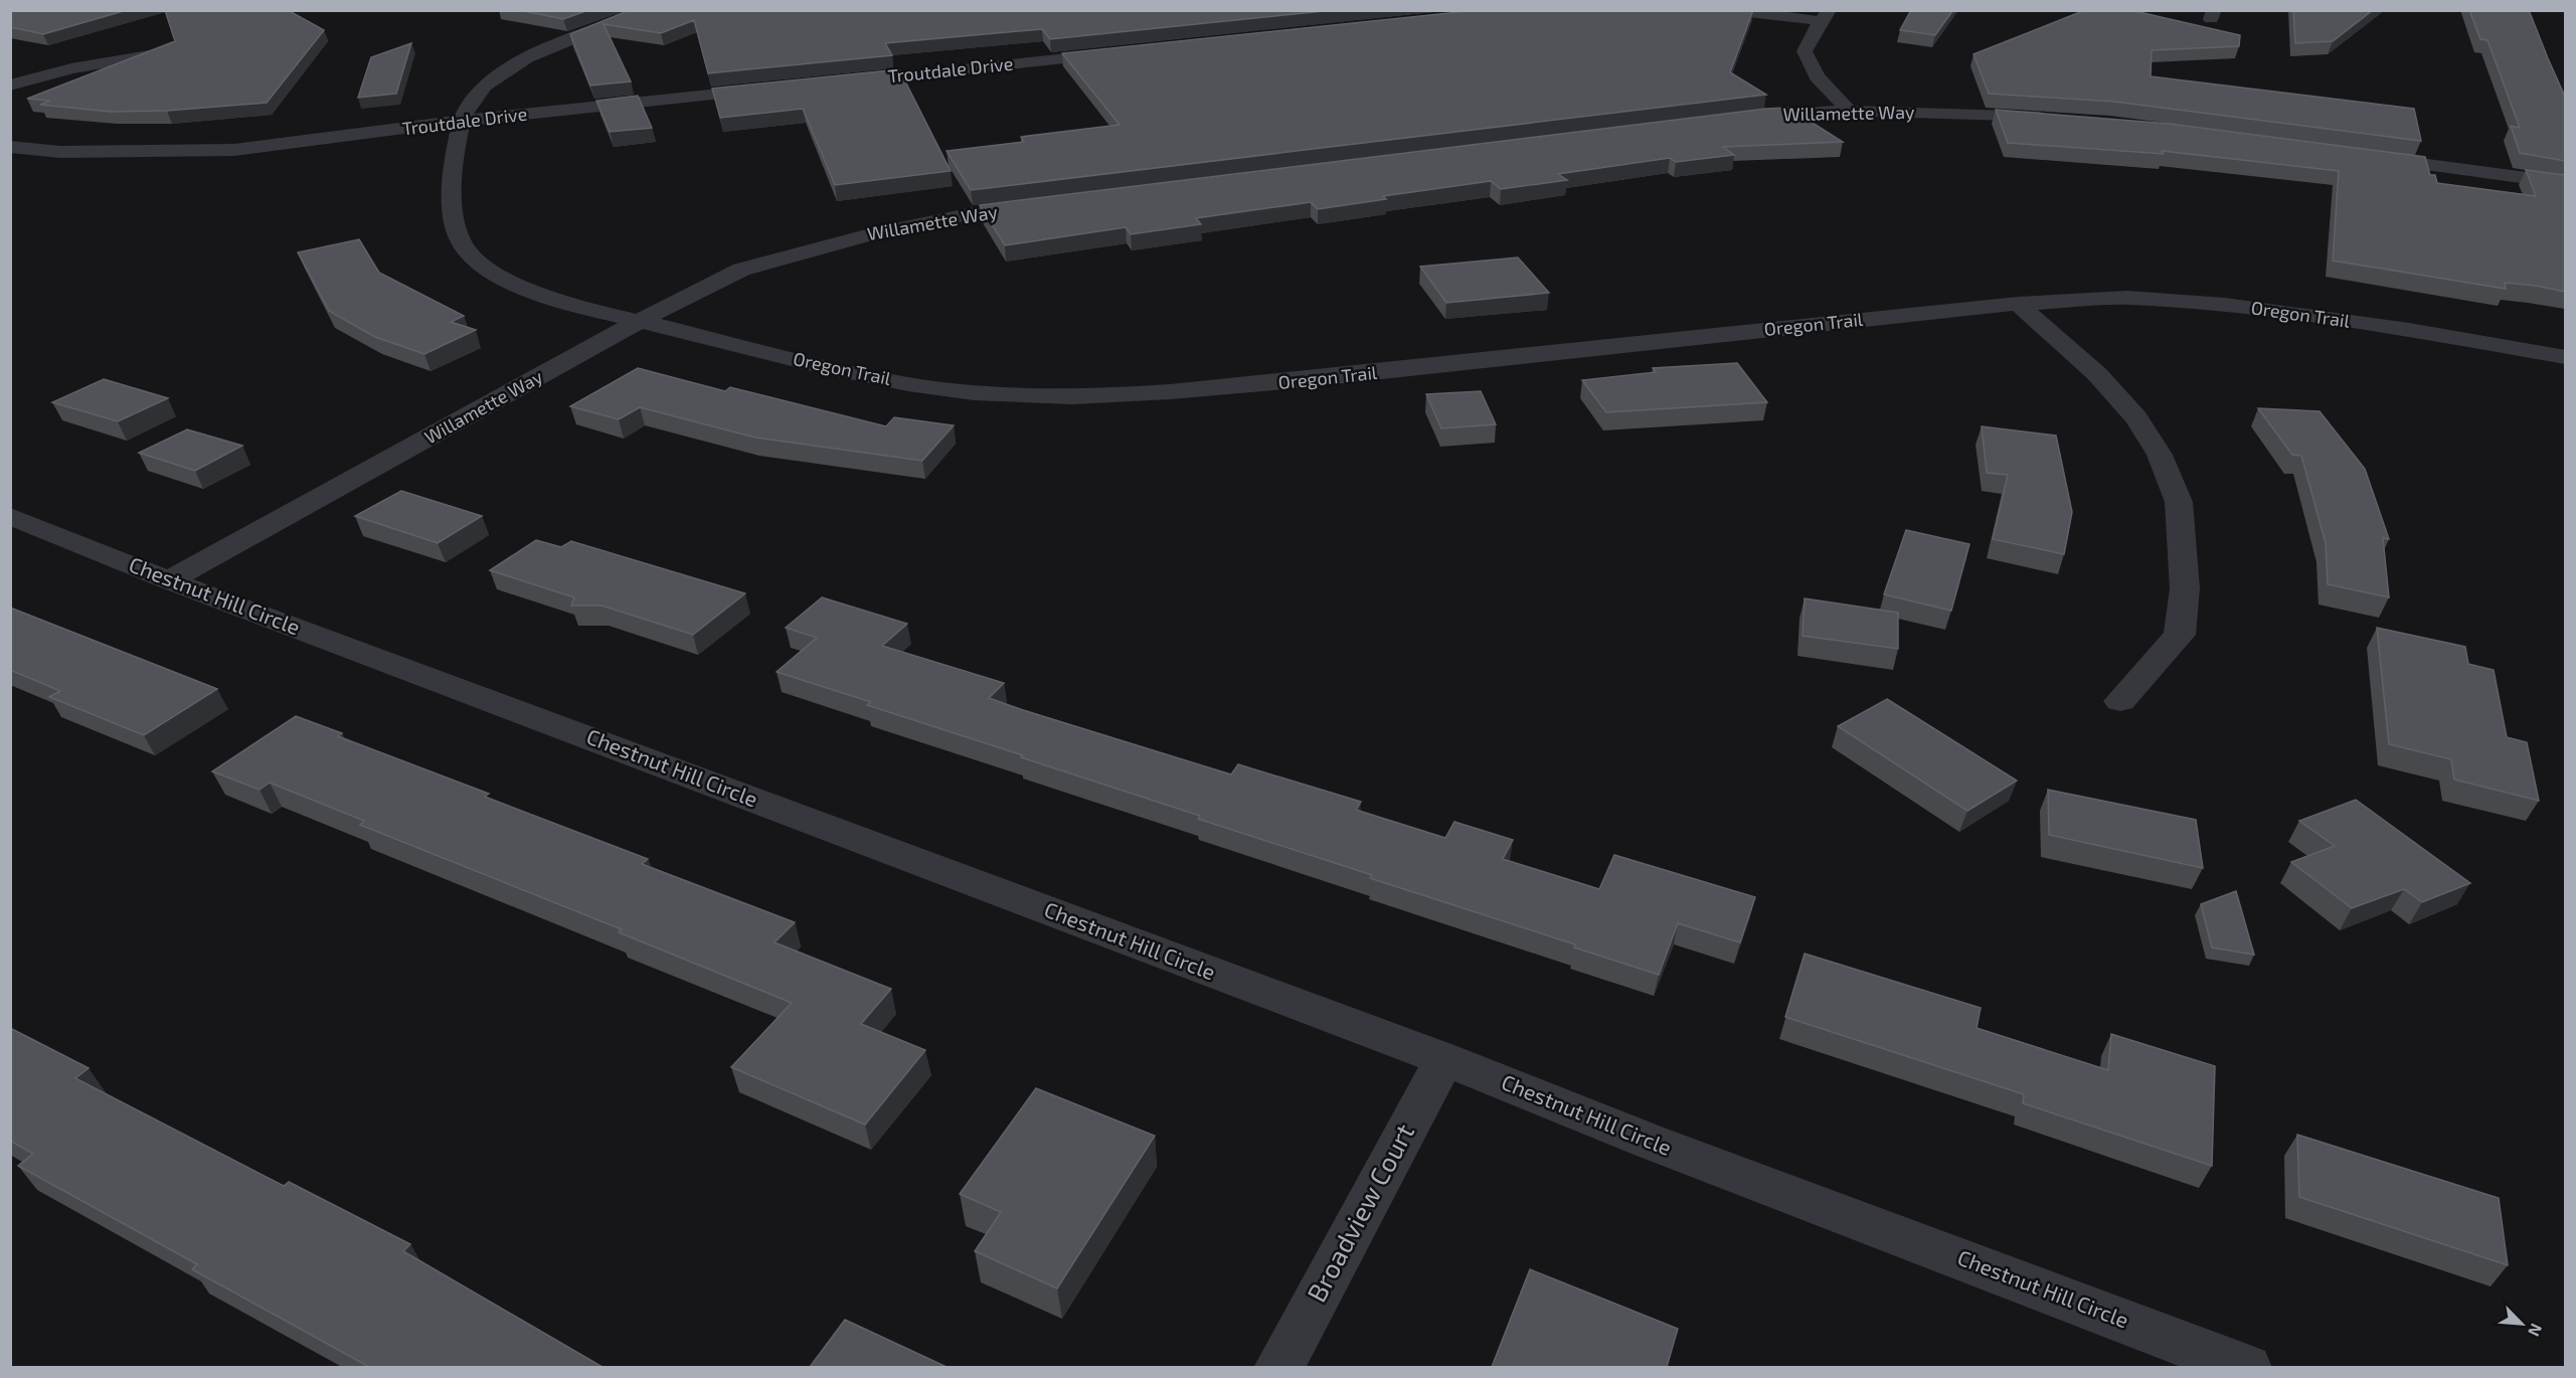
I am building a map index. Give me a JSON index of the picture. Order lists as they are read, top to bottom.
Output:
{
  "streets": {
    "street": [
      "Troutdale Drive",
      "Willamette Way",
      "Oregon Trail",
      "Chestnut Hill Circle",
      "Broadview Court"
    ]
  },
  "crossings": [
    ["Troutdale Drive", "Oregon Trail"],
    ["Willamette Way", "Oregon Trail"],
    ["Willamette Way", "Chestnut Hill Circle"],
    ["Chestnut Hill Circle", "Broadview Court"]
  ],
  "north": "bottom right"
}
